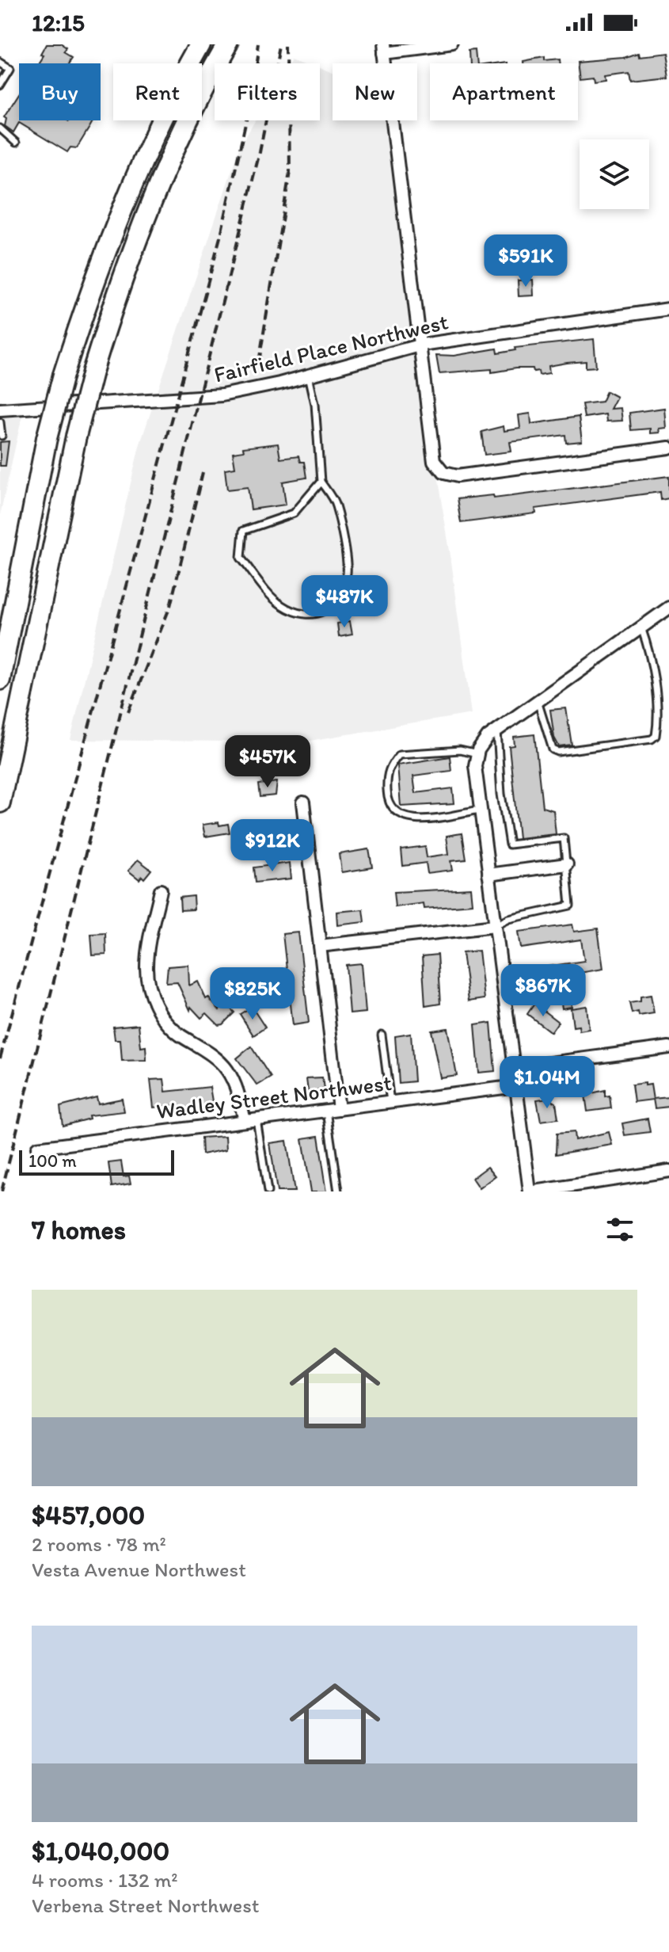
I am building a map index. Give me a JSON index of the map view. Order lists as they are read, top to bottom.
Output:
{
  "streets": {
    "street": ["Fairfield Place Northwest", "Wadley Street Northwest"]
  },
  "scale_bar": "100 m",
  "page": {
    "status": "12:15",
    "chip": [
      "Buy",
      "Rent",
      "Filters",
      "New",
      "Apartment"
    ],
    "price": [
      "$591K",
      "$487K",
      "$457K",
      "$912K",
      "$867K",
      "$825K",
      "$1.04M"
    ],
    "scale": "100 m",
    "heading": "7 homes",
    "list": [
      {
        "name": "$457,000",
        "note": "2 rooms · 78 m² · Vesta Avenue Northwest"
      },
      {
        "name": "$1,040,000",
        "note": "4 rooms · 132 m² · Verbena Street Northwest"
      }
    ]
  }
}
